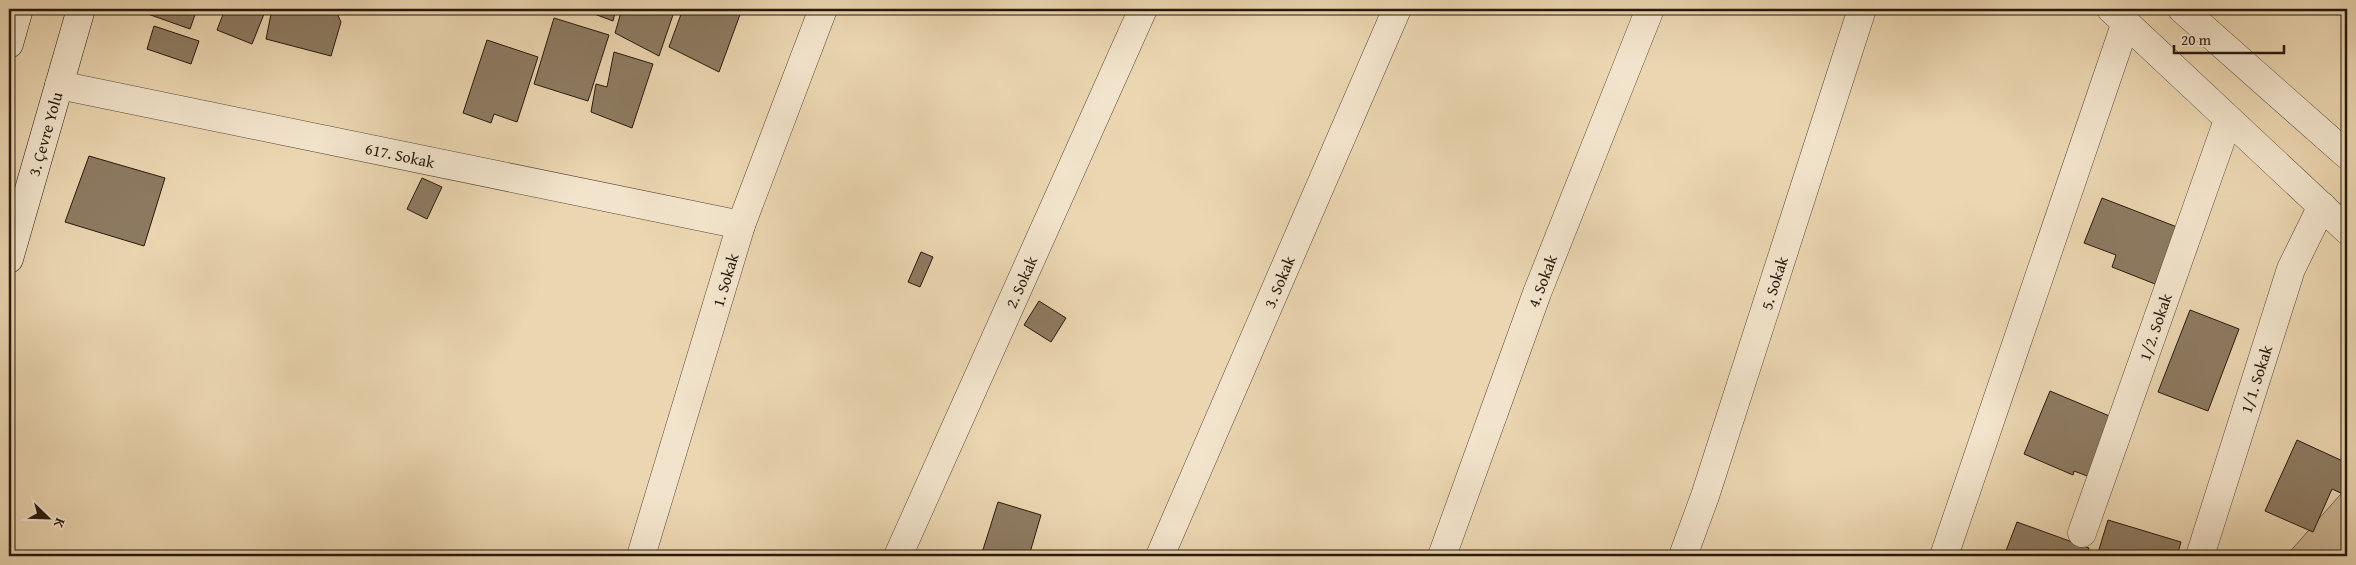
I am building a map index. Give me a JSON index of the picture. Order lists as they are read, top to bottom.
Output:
{
  "streets": {
    "street": [
      "3. Çevre Yolu",
      "617. Sokak",
      "1. Sokak",
      "4. Sokak",
      "2. Sokak",
      "3. Sokak",
      "5. Sokak",
      "1/2. Sokak",
      "1/1. Sokak"
    ]
  },
  "crossings": [
    ["3. Çevre Yolu", "617. Sokak"],
    ["617. Sokak", "1. Sokak"]
  ],
  "scale_bar": "20 m",
  "north": "bottom right"
}
